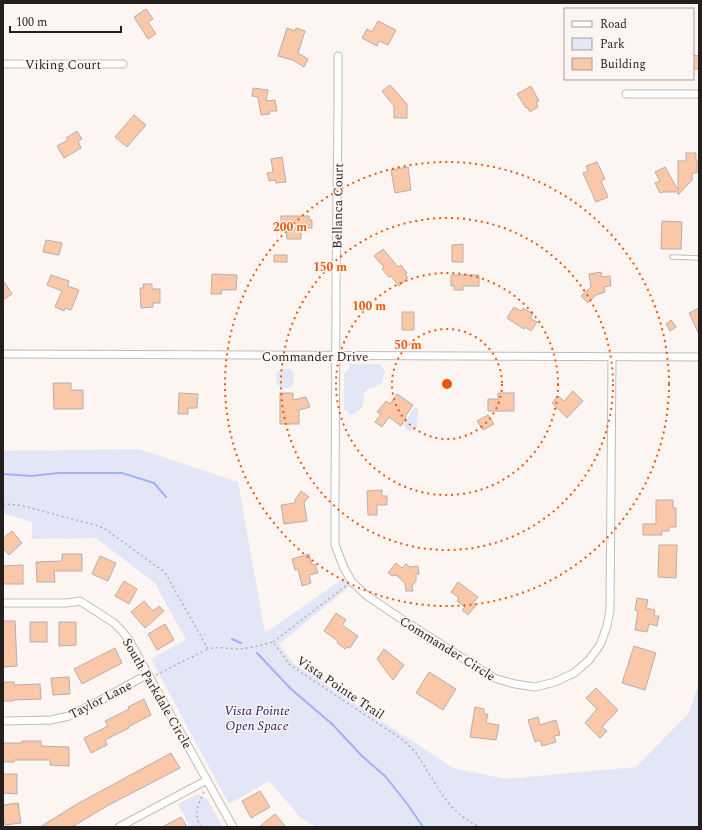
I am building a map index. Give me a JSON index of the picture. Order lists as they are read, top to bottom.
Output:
{
  "streets": {
    "street": [
      "Viking Court",
      "Bellanca Court",
      "Commander Drive",
      "Commander Circle",
      "South Parkdale Circle",
      "Taylor Lane"
    ],
    "path": ["Vista Pointe Trail"]
  },
  "crossings": [
    ["Bellanca Court", "Commander Drive"],
    ["Bellanca Court", "Commander Circle"],
    ["Commander Drive", "Commander Circle"],
    ["South Parkdale Circle", "Taylor Lane"]
  ],
  "parks": ["Vista Pointe Open Space"],
  "legend": ["Road", "Park", "Building"],
  "scale_bar": "100 m",
  "rings": [
    "200 m",
    "150 m",
    "100 m",
    "50 m"
  ]
}
